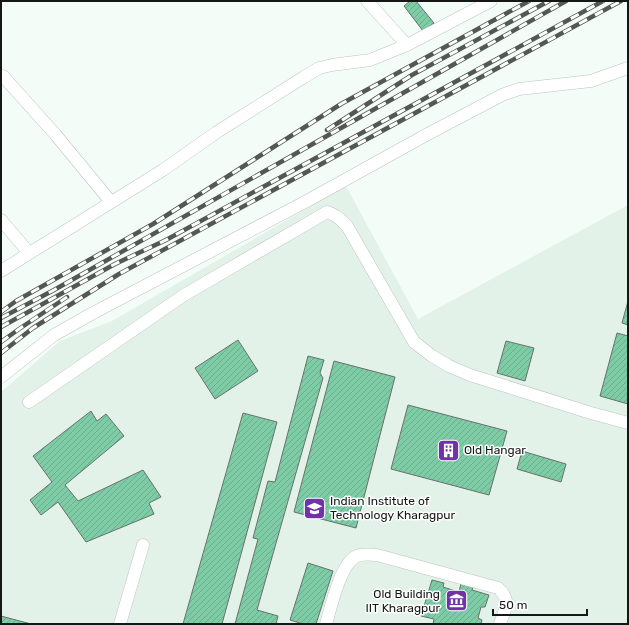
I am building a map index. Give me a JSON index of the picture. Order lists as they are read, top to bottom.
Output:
{
  "places": {
    "building": ["Old Hangar"],
    "school or university": ["Indian Institute of Technology Kharagpur"],
    "museum": ["Old Building IIT Kharagpur"]
  },
  "scale_bar": "50 m"
}
